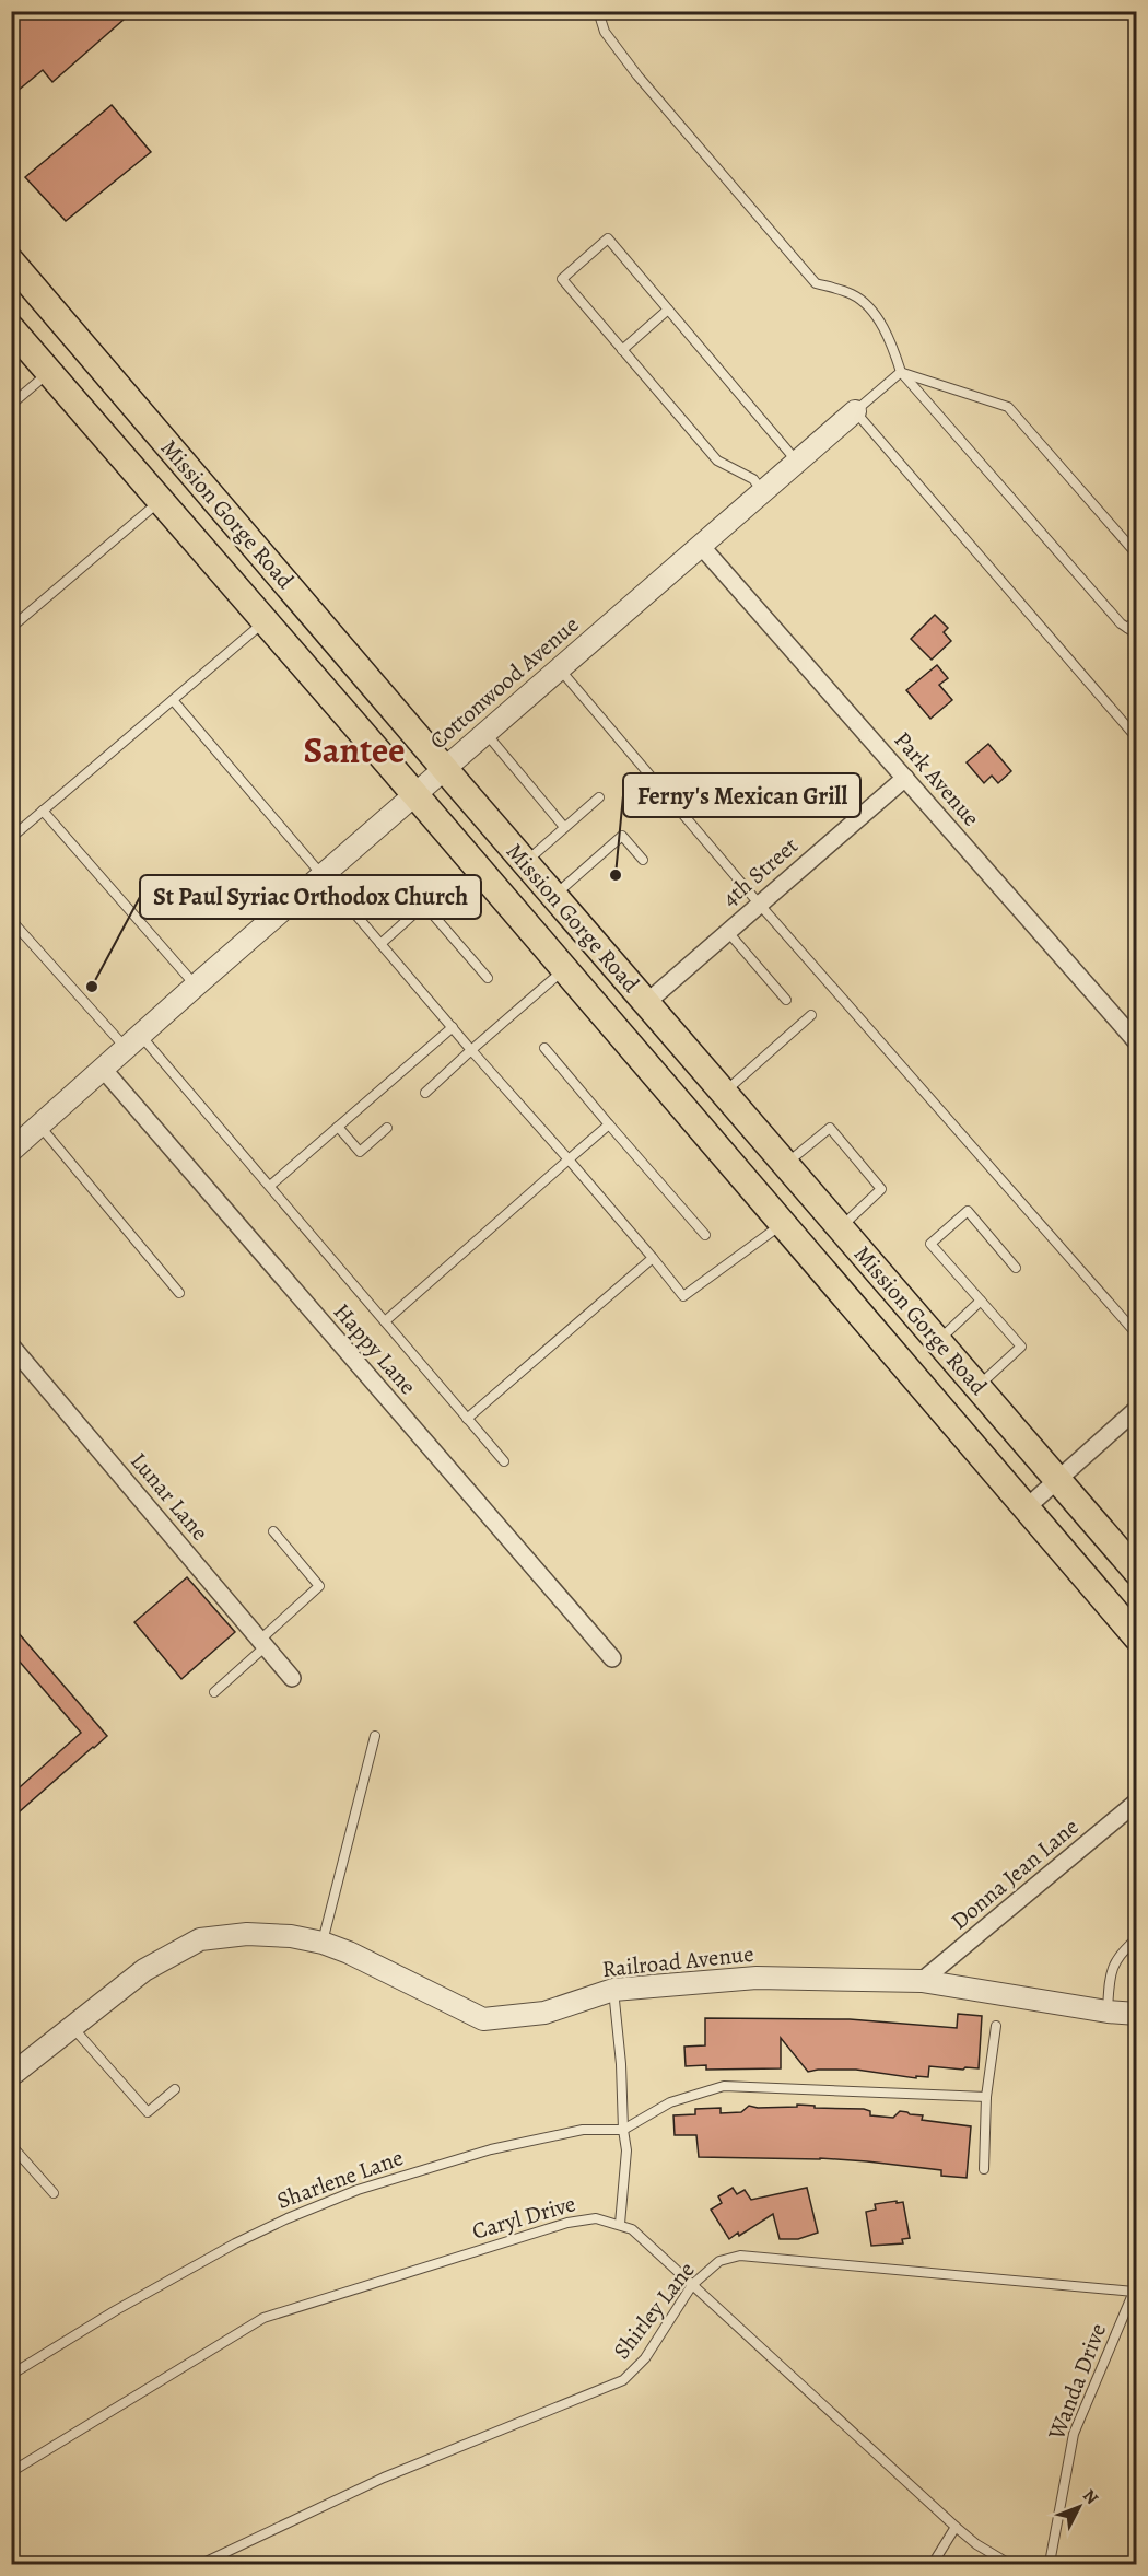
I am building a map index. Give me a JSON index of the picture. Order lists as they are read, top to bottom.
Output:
{
  "streets": {
    "main road": ["Mission Gorge Road"],
    "street": [
      "Cottonwood Avenue",
      "Park Avenue",
      "4th Street",
      "Happy Lane",
      "Lunar Lane",
      "Donna Jean Lane",
      "Railroad Avenue"
    ],
    "lane": [
      "Sharlene Lane",
      "Caryl Drive",
      "Shirley Lane",
      "Wanda Drive"
    ]
  },
  "crossings": [
    ["Mission Gorge Road", "Cottonwood Avenue"],
    ["Mission Gorge Road", "4th Street"],
    ["Cottonwood Avenue", "Park Avenue"],
    ["Cottonwood Avenue", "Happy Lane"],
    ["Park Avenue", "4th Street"],
    ["Donna Jean Lane", "Railroad Avenue"],
    ["Caryl Drive", "Shirley Lane"],
    ["Shirley Lane", "Wanda Drive"]
  ],
  "districts": ["Santee"],
  "places": ["Ferny's Mexican Grill", "St Paul Syriac Orthodox Church"],
  "north": "top right"
}
